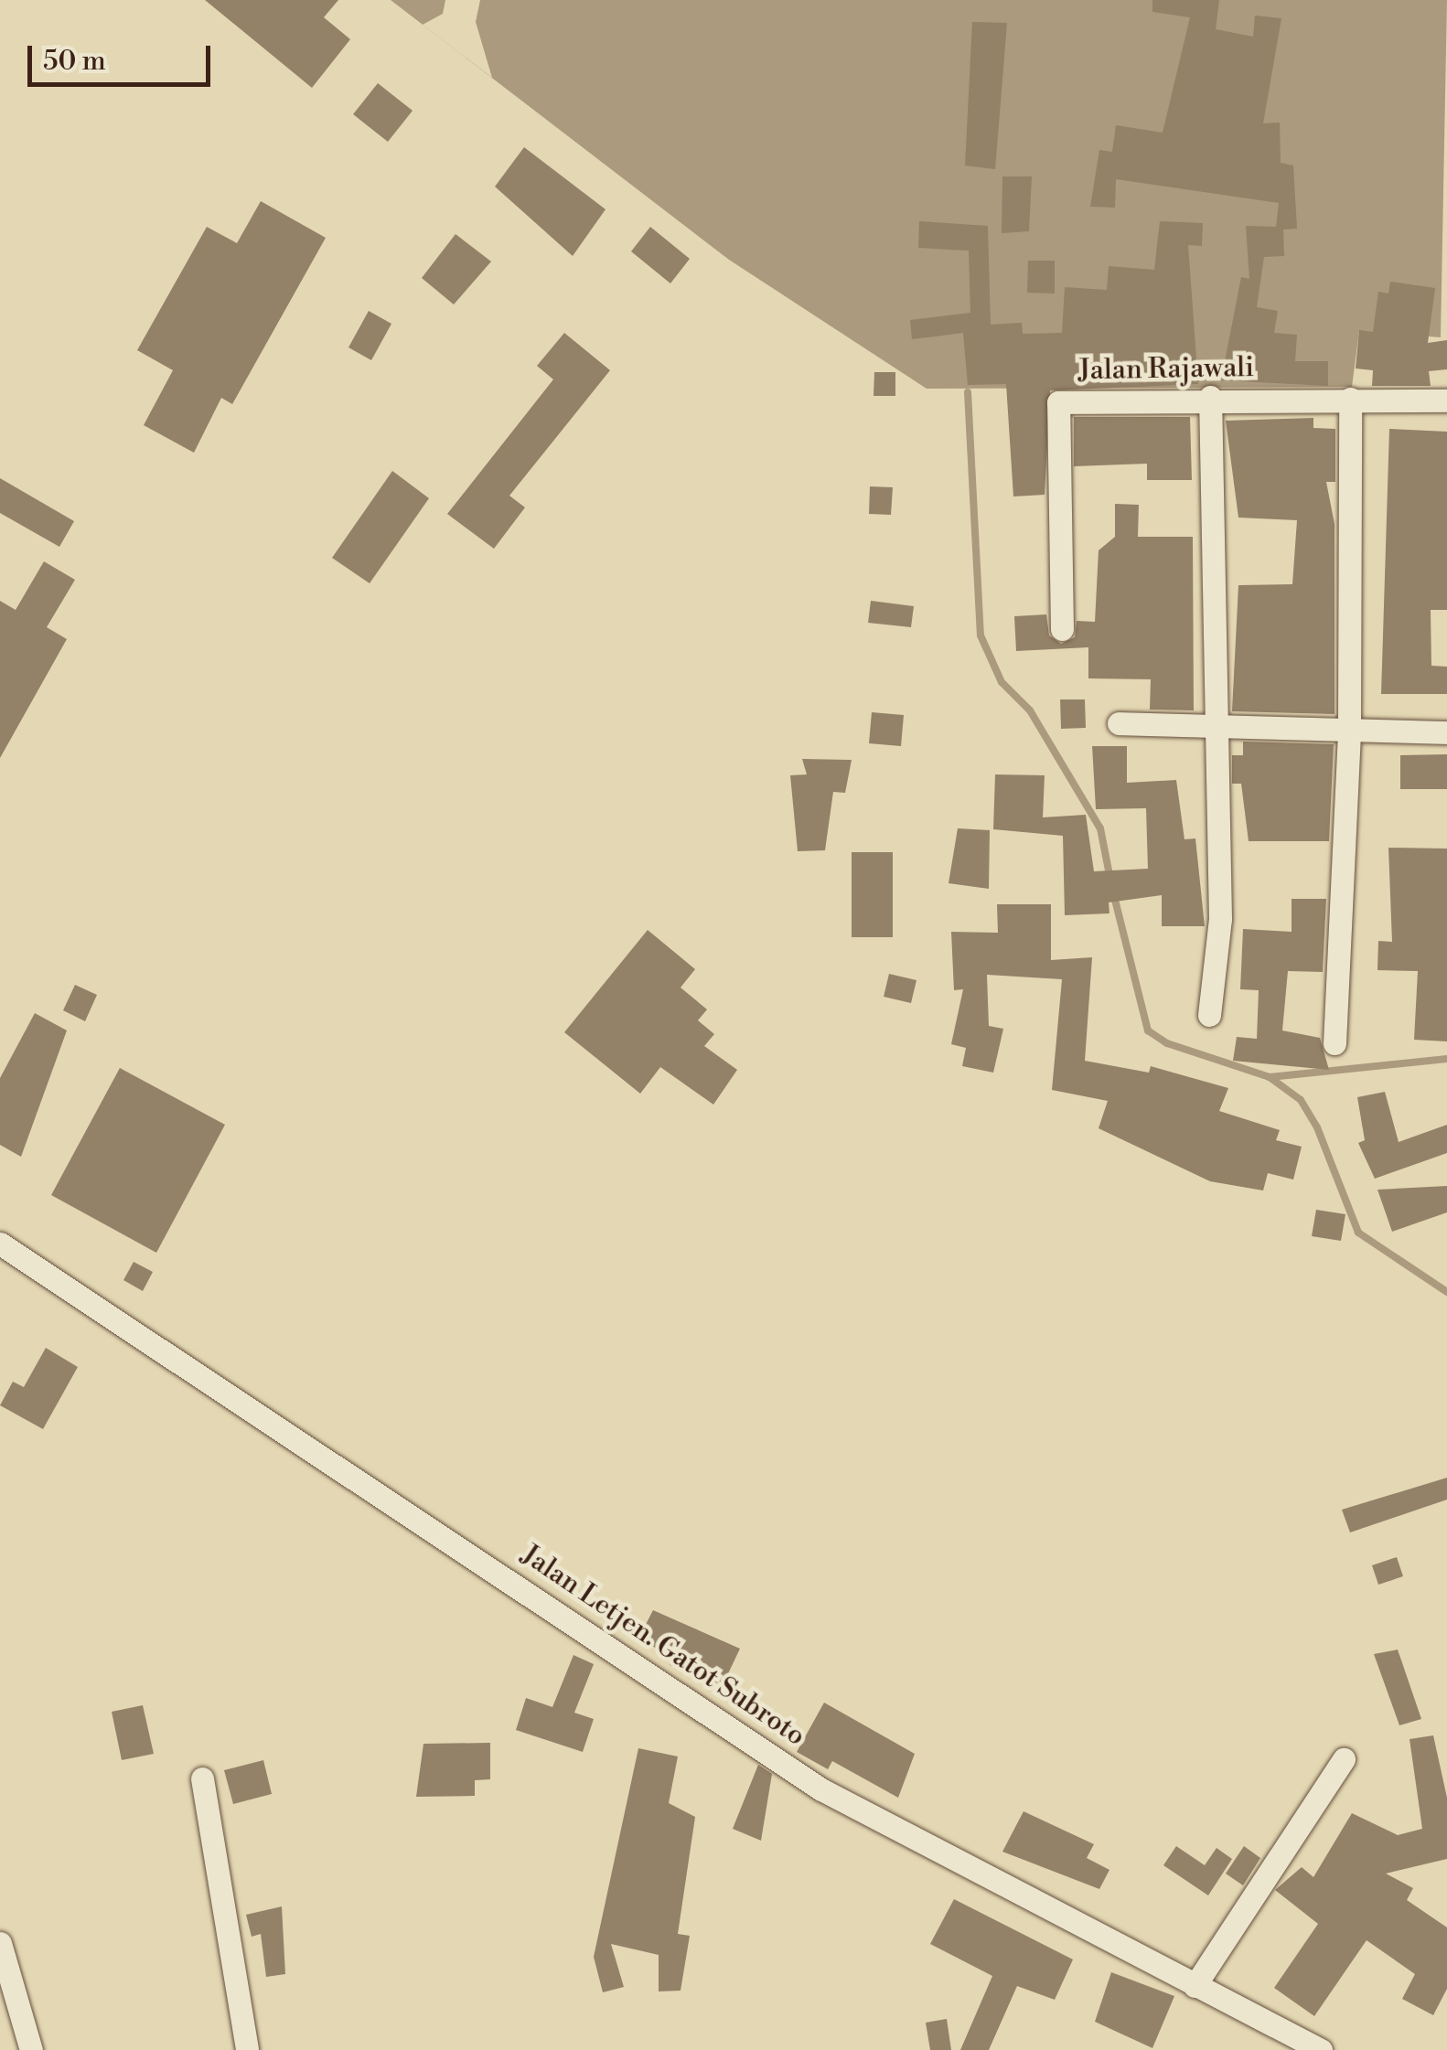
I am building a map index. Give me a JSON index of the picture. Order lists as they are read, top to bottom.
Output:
{
  "streets": {
    "street": ["Jalan Rajawali", "Jalan Letjen. Gatot Subroto"]
  },
  "scale_bar": "50 m"
}
